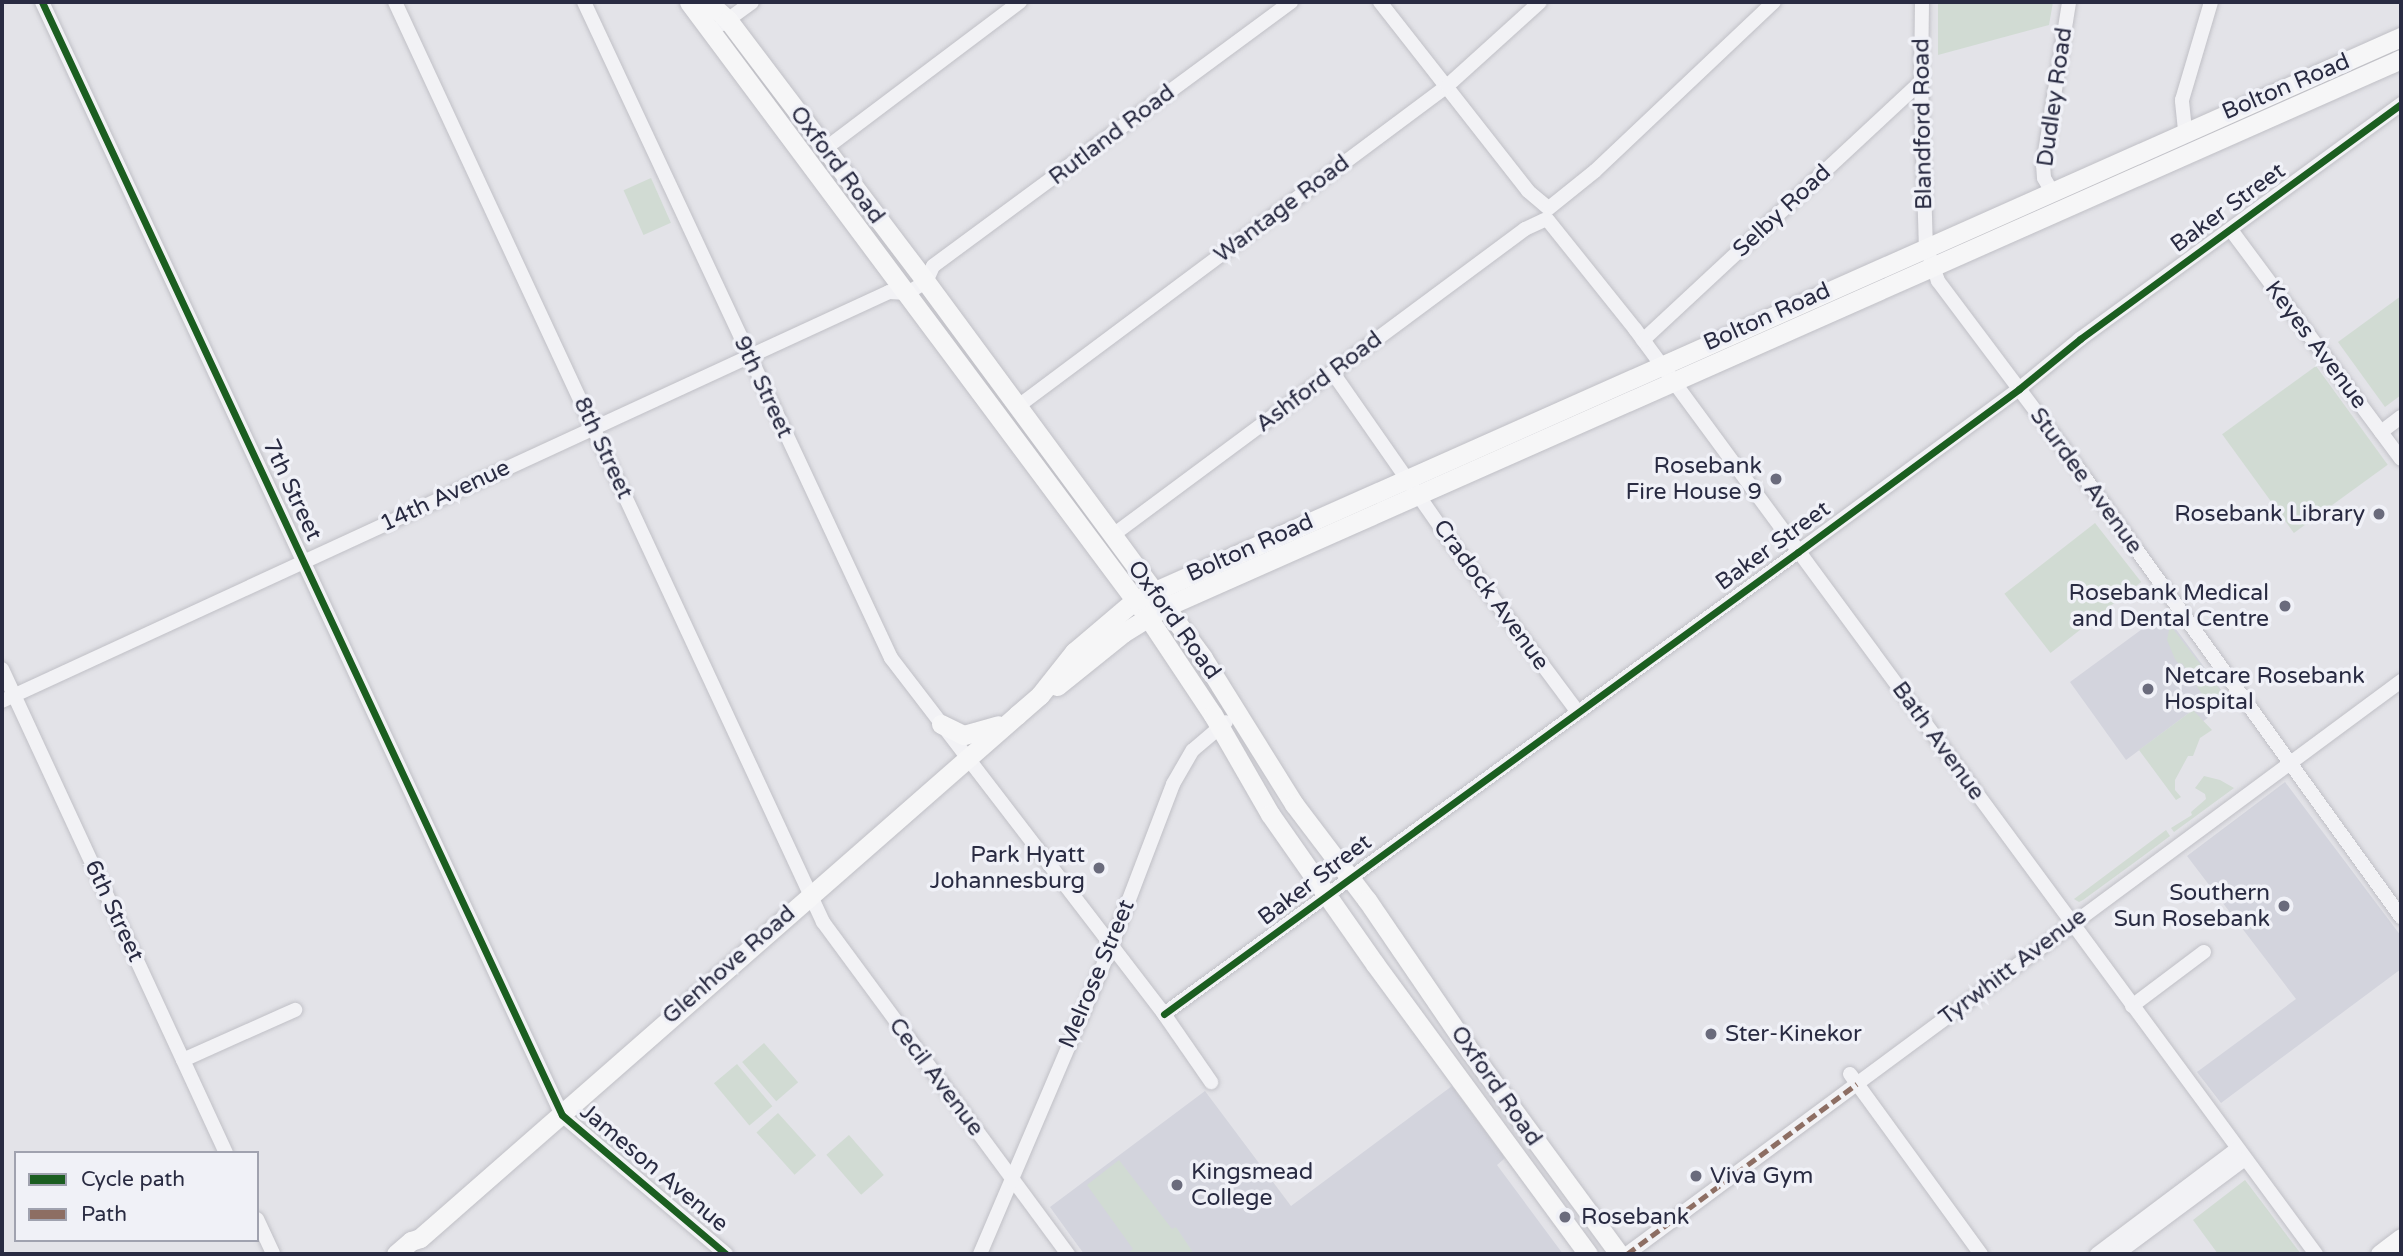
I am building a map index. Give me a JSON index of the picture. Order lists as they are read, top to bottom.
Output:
{
  "streets": {
    "main road": ["Bolton Road", "Oxford Road", "Glenhove Road"],
    "street": [
      "Dudley Road",
      "Blandford Road",
      "Rutland Road",
      "Baker Street",
      "Wantage Road",
      "Selby Road",
      "Keyes Avenue",
      "Ashford Road",
      "9th Street",
      "8th Street",
      "Sturdee Avenue",
      "7th Street",
      "14th Avenue",
      "Cradock Avenue",
      "Bath Avenue",
      "6th Street",
      "Tyrwhitt Avenue",
      "Melrose Street",
      "Cecil Avenue",
      "Jameson Avenue"
    ]
  },
  "crossings": [
    ["Bolton Road", "Dudley Road"],
    ["Bolton Road", "Blandford Road"],
    ["Bolton Road", "Oxford Road"],
    ["Bolton Road", "Sturdee Avenue"],
    ["Bolton Road", "Cradock Avenue"],
    ["Bolton Road", "Bath Avenue"],
    ["Bolton Road", "Glenhove Road"],
    ["Blandford Road", "Selby Road"],
    ["Blandford Road", "Sturdee Avenue"],
    ["Rutland Road", "Oxford Road"],
    ["Rutland Road", "14th Avenue"],
    ["Oxford Road", "Baker Street"],
    ["Oxford Road", "Wantage Road"],
    ["Oxford Road", "Ashford Road"],
    ["Oxford Road", "14th Avenue"],
    ["Oxford Road", "Glenhove Road"],
    ["Oxford Road", "Tyrwhitt Avenue"],
    ["Oxford Road", "Melrose Street"],
    ["Baker Street", "Keyes Avenue"],
    ["Baker Street", "9th Street"],
    ["Baker Street", "Sturdee Avenue"],
    ["Baker Street", "Cradock Avenue"],
    ["Baker Street", "Bath Avenue"],
    ["Wantage Road", "Bath Avenue"],
    ["Selby Road", "Bath Avenue"],
    ["Ashford Road", "Cradock Avenue"],
    ["Ashford Road", "Bath Avenue"],
    ["9th Street", "14th Avenue"],
    ["9th Street", "Glenhove Road"],
    ["9th Street", "Melrose Street"],
    ["8th Street", "14th Avenue"],
    ["8th Street", "Glenhove Road"],
    ["8th Street", "Cecil Avenue"],
    ["Sturdee Avenue", "Tyrwhitt Avenue"],
    ["7th Street", "14th Avenue"],
    ["7th Street", "Jameson Avenue"],
    ["14th Avenue", "6th Street"],
    ["Bath Avenue", "Tyrwhitt Avenue"],
    ["Glenhove Road", "Cecil Avenue"],
    ["Glenhove Road", "Jameson Avenue"],
    ["Melrose Street", "Cecil Avenue"]
  ],
  "places": [
    "Rosebank Fire House 9",
    "Rosebank Library",
    "Rosebank Medical and Dental Centre",
    "Netcare Rosebank Hospital",
    "Park Hyatt Johannesburg",
    "Southern Sun Rosebank",
    "Ster-Kinekor",
    "Viva Gym",
    "Kingsmead College",
    "Rosebank"
  ],
  "legend": ["Cycle path", "Path"]
}
